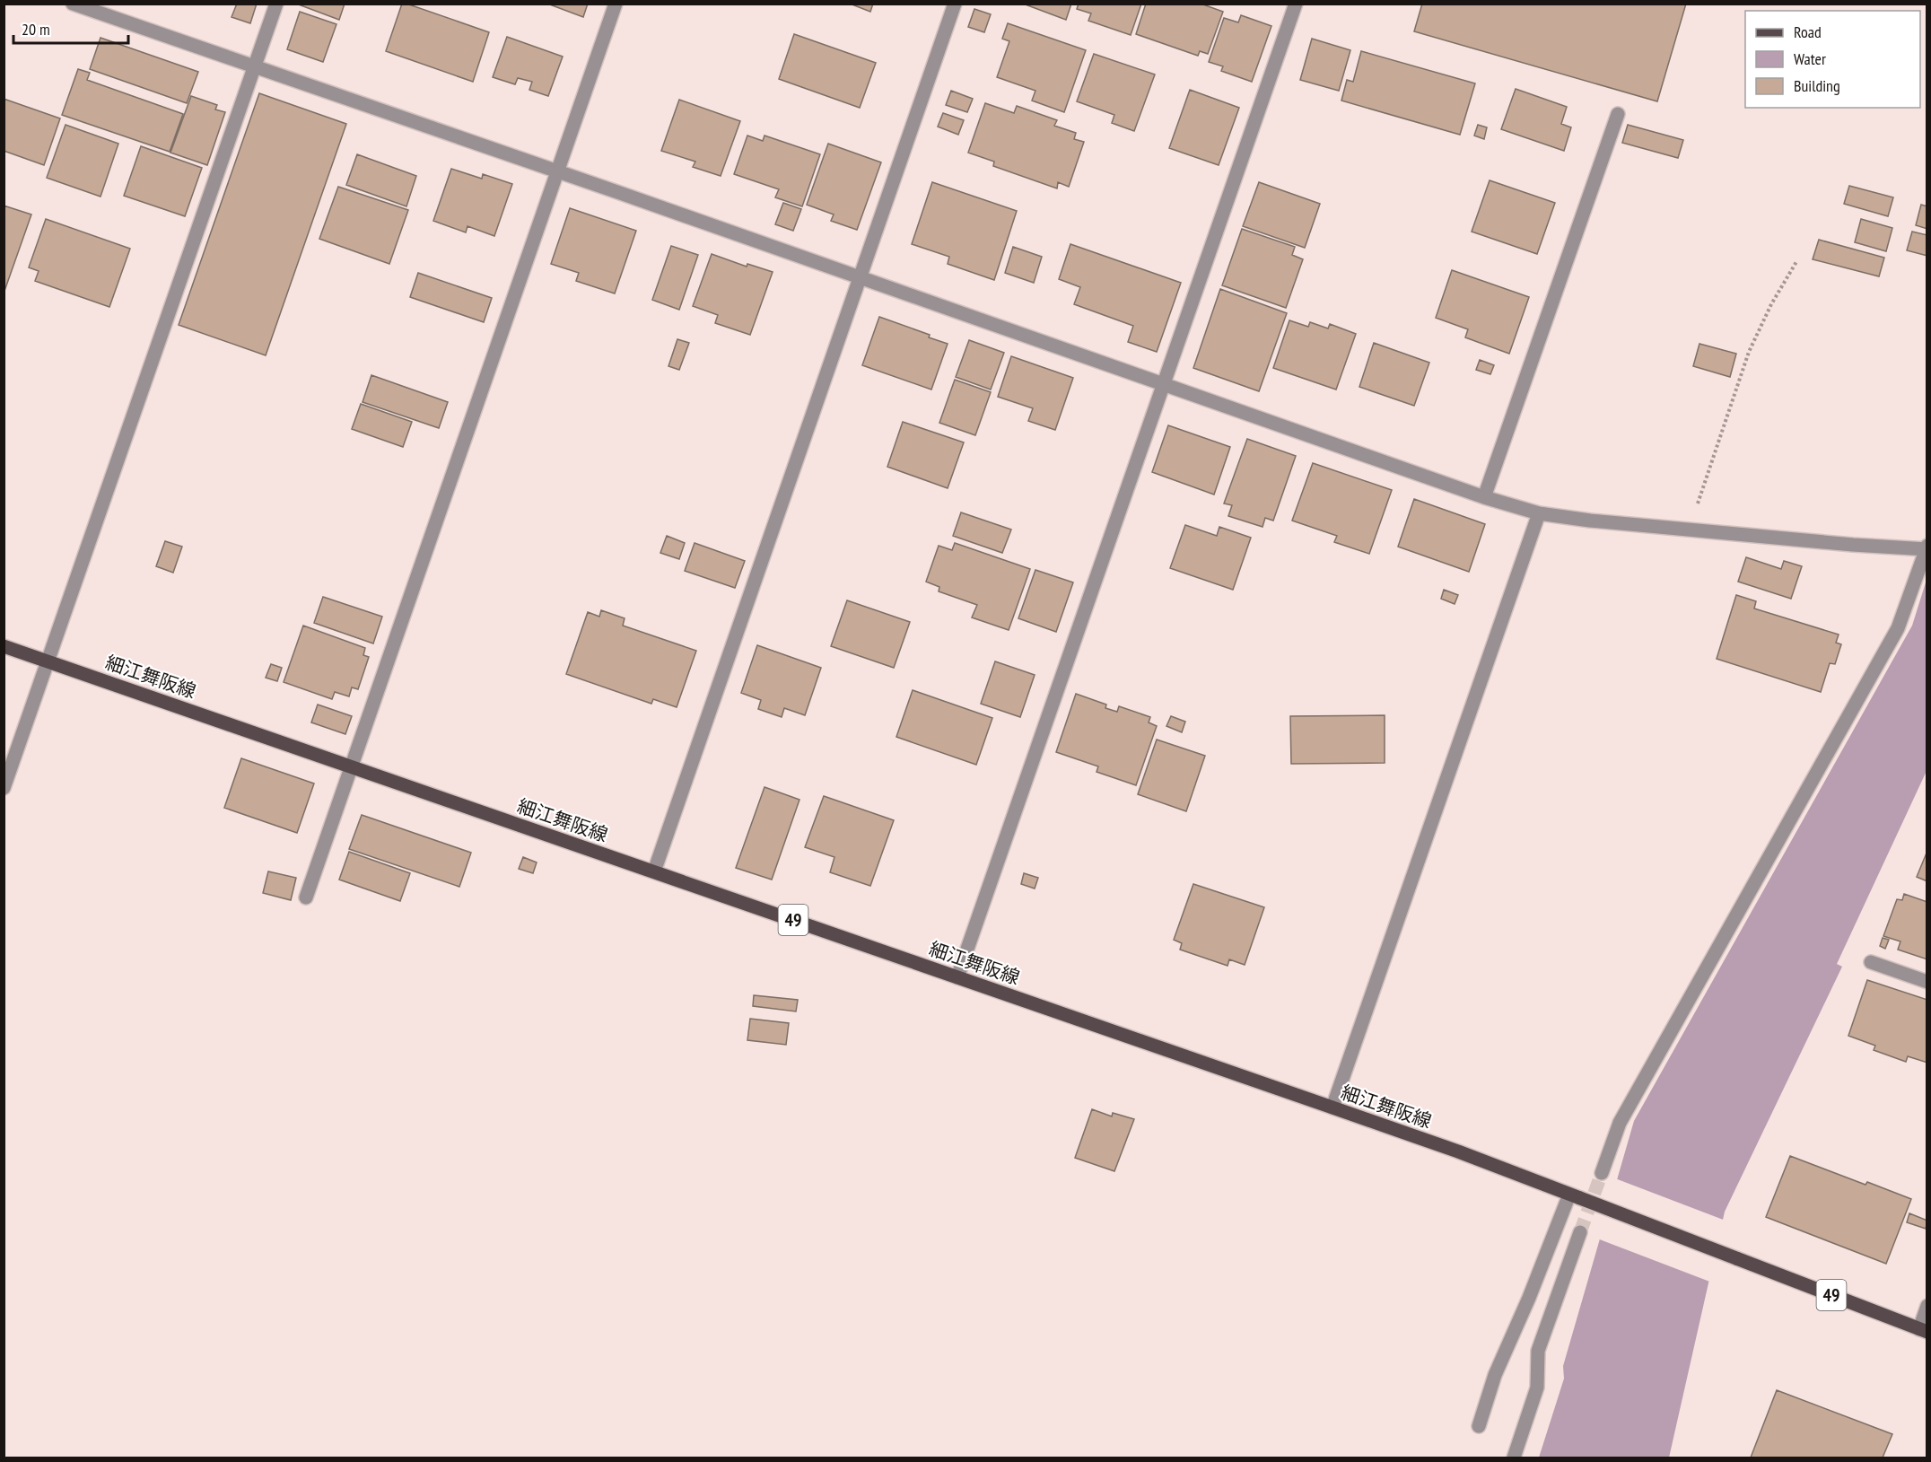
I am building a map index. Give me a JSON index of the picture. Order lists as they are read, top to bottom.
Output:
{
  "streets": {
    "main road": ["細江舞阪線", "49"]
  },
  "legend": ["Road", "Water", "Building"],
  "scale_bar": "20 m"
}
